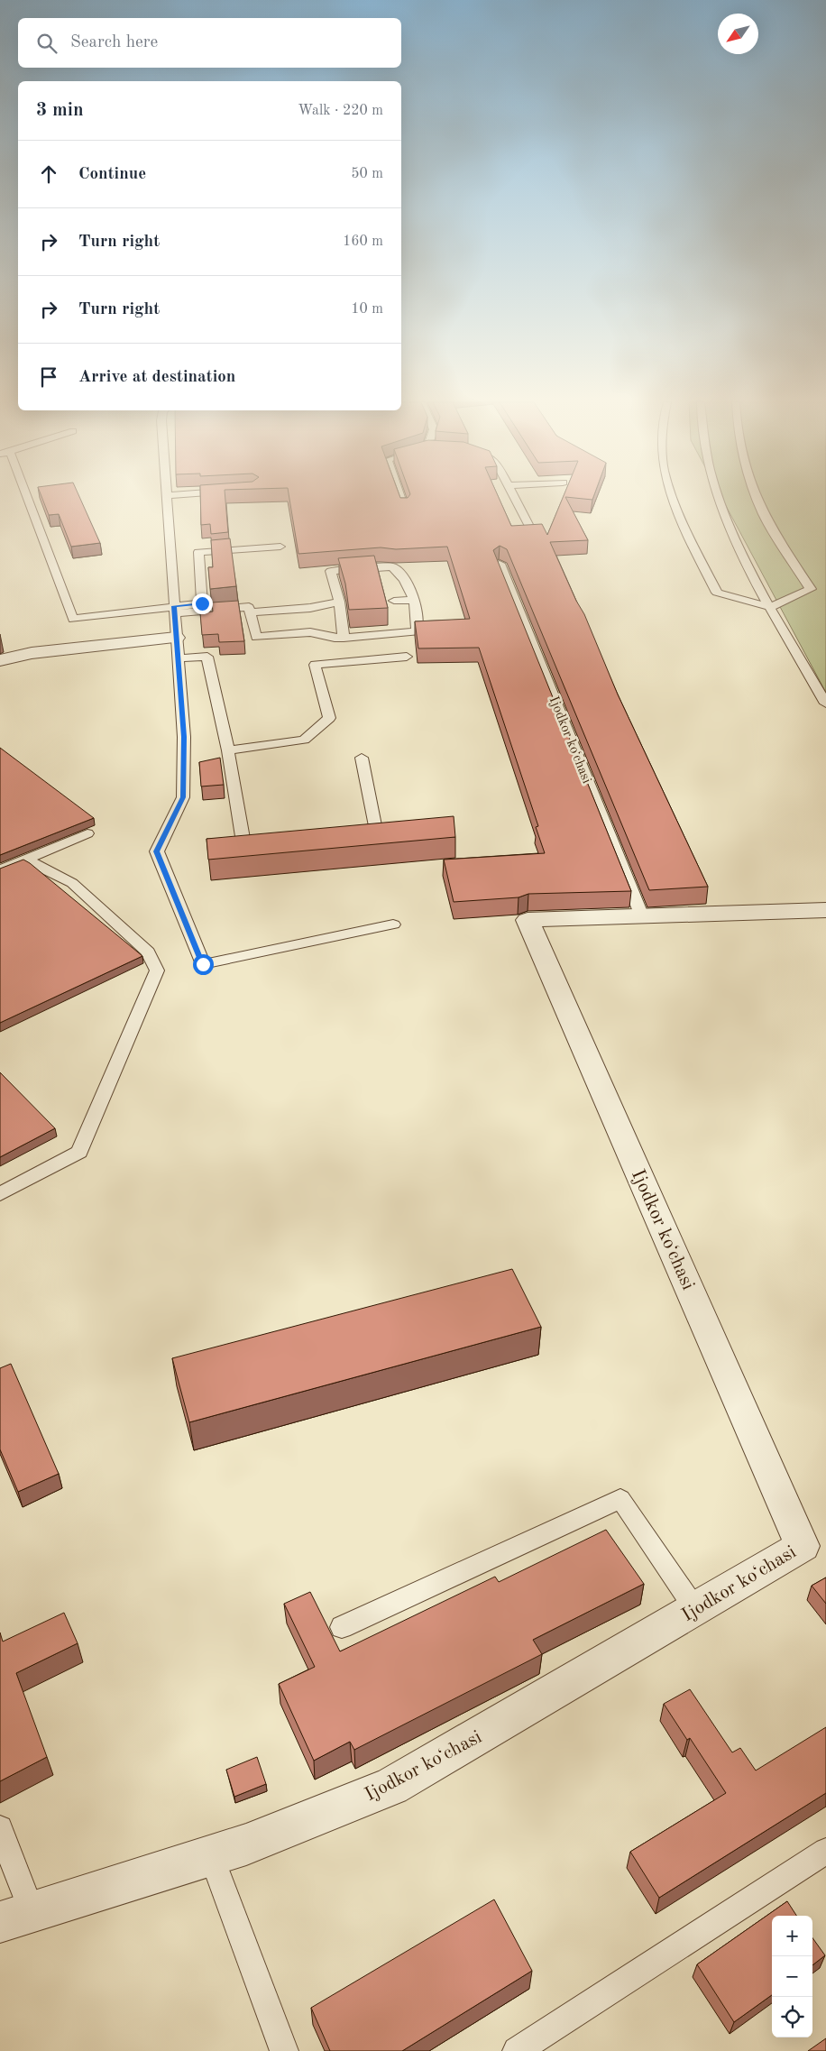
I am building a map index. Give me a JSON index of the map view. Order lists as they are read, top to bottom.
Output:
{
  "streets": {
    "street": ["Ijodkor koʻchasi"]
  },
  "north": "bottom left",
  "page": {
    "search": "Search here",
    "heading": ["3 min", "Walk · 220 m"],
    "list": [
      ["Continue", "50 m"],
      ["Turn right", "160 m"],
      ["Turn right", "10 m"],
      "Arrive at destination"
    ],
    "map_buttons": ["+", "−"]
  }
}
